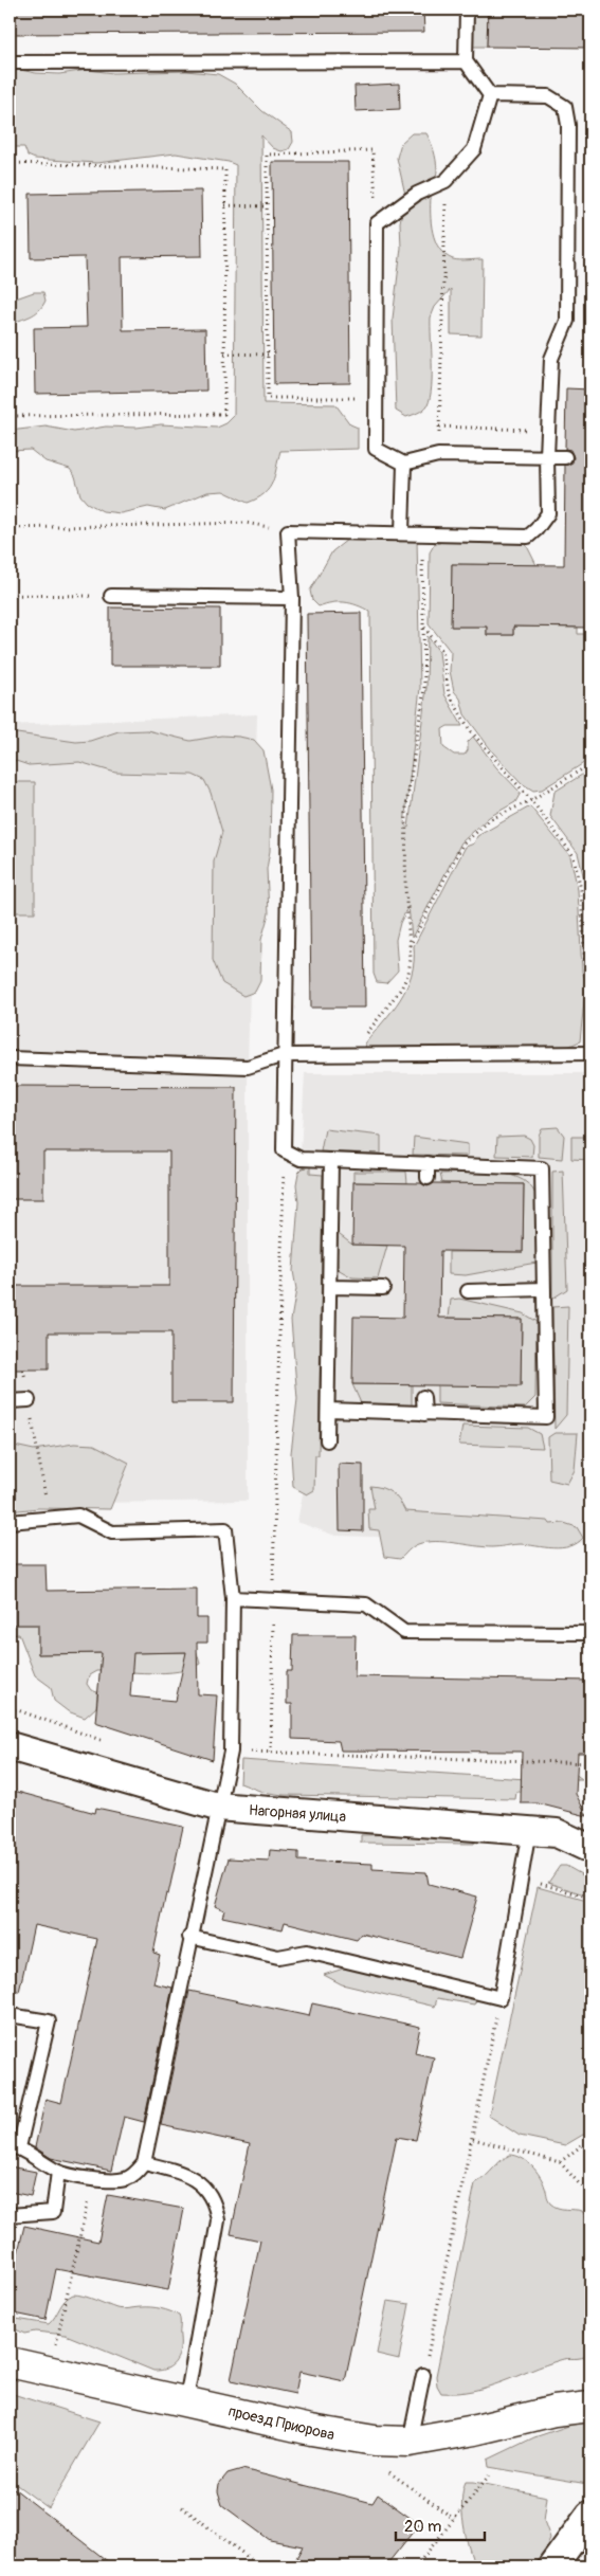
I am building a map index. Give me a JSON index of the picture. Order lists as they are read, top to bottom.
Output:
{
  "streets": {
    "street": ["Нагорная улица", "проезд Приорова"]
  },
  "scale_bar": "20 m"
}
